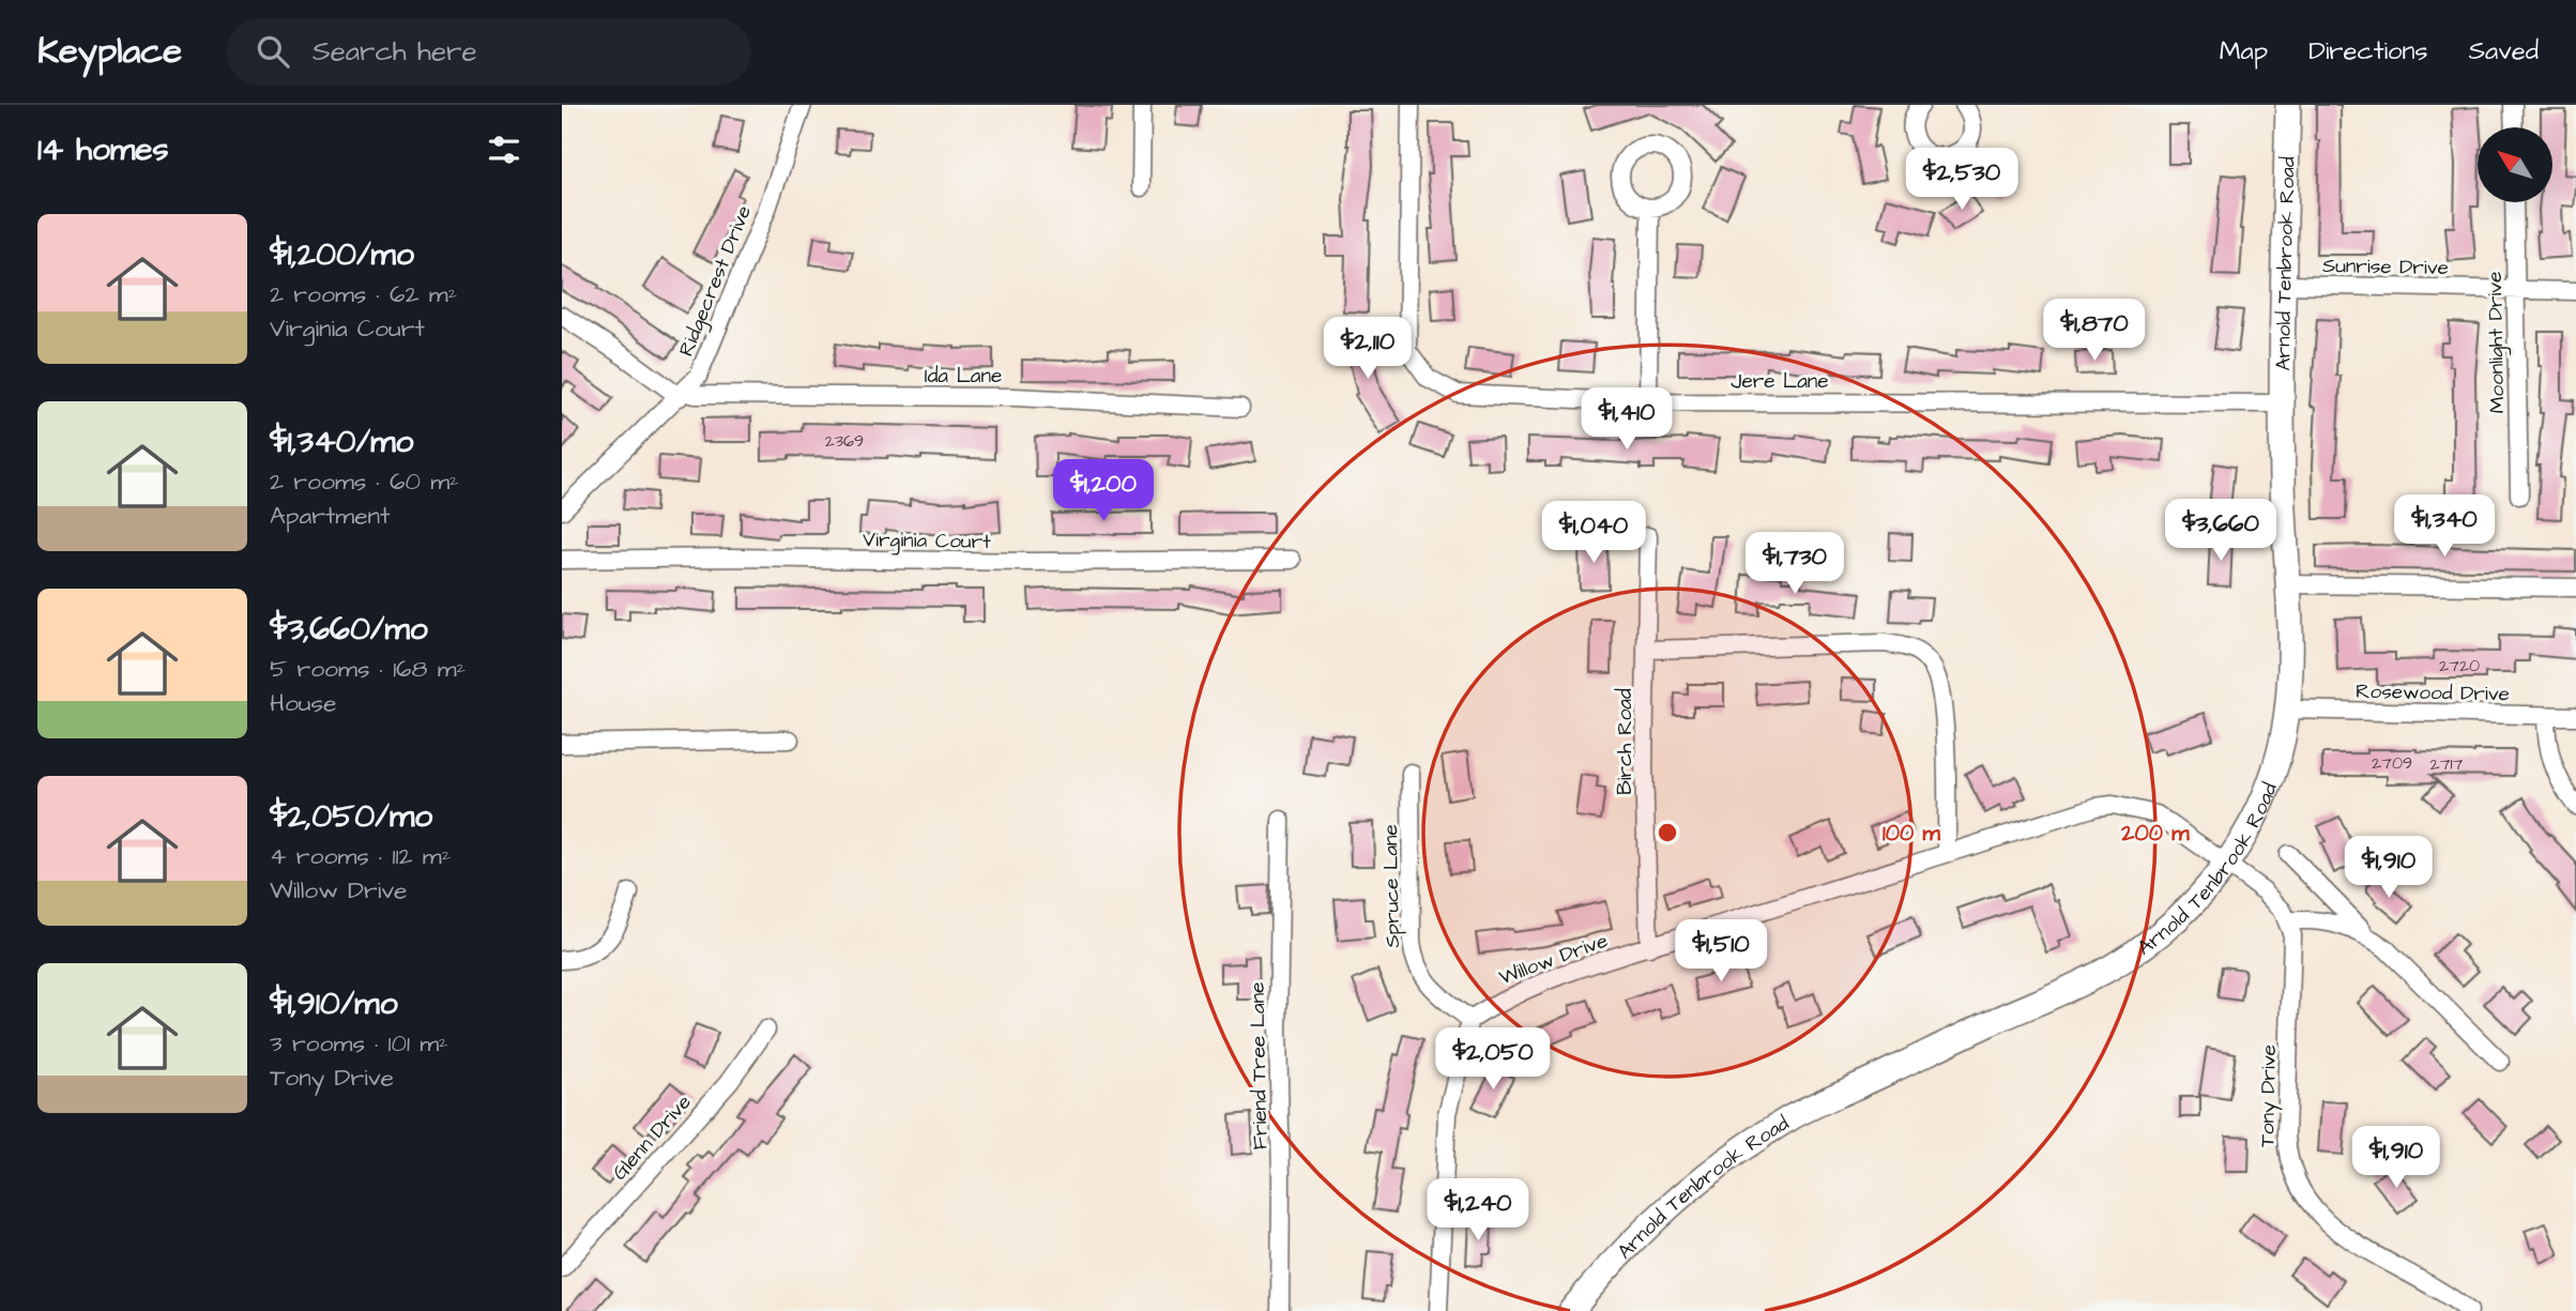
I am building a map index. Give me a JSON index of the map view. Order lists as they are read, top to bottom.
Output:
{
  "streets": {
    "street": [
      "Arnold Tenbrook Road",
      "Sunrise Drive",
      "Ridgecrest Drive",
      "Moonlight Drive",
      "Ida Lane",
      "Jere Lane",
      "Virginia Court",
      "Rosewood Drive",
      "Birch Road",
      "Spruce Lane",
      "Willow Drive",
      "Friend Tree Lane",
      "Tony Drive",
      "Glenn Drive"
    ]
  },
  "crossings": [
    ["Arnold Tenbrook Road", "Sunrise Drive"],
    ["Arnold Tenbrook Road", "Jere Lane"],
    ["Arnold Tenbrook Road", "Rosewood Drive"],
    ["Arnold Tenbrook Road", "Willow Drive"],
    ["Sunrise Drive", "Moonlight Drive"],
    ["Ridgecrest Drive", "Ida Lane"],
    ["Birch Road", "Willow Drive"],
    ["Spruce Lane", "Willow Drive"]
  ],
  "house_numbers": [
    "2369",
    "2720",
    "2709",
    "2717"
  ],
  "north": "top left",
  "page": {
    "header": "Keyplace",
    "search": "Search here",
    "nav": ["Map", "Directions", "Saved"],
    "heading": "14 homes",
    "price": [
      "$2,530",
      "$1,870",
      "$2,110",
      "$1,410",
      "$1,200",
      "$1,340",
      "$3,660",
      "$1,040",
      "$1,730",
      "$1,910",
      "$1,510",
      "$2,050",
      "$1,910",
      "$1,240"
    ],
    "list": [
      {
        "name": "$1,200/mo",
        "note": "2 rooms · 62 m² · Virginia Court"
      },
      {
        "name": "$1,340/mo",
        "note": "2 rooms · 60 m² · Apartment"
      },
      {
        "name": "$3,660/mo",
        "note": "5 rooms · 168 m² · House"
      },
      {
        "name": "$2,050/mo",
        "note": "4 rooms · 112 m² · Willow Drive"
      },
      {
        "name": "$1,910/mo",
        "note": "3 rooms · 101 m² · Tony Drive"
      }
    ]
  },
  "rings": ["100 m", "200 m"]
}
